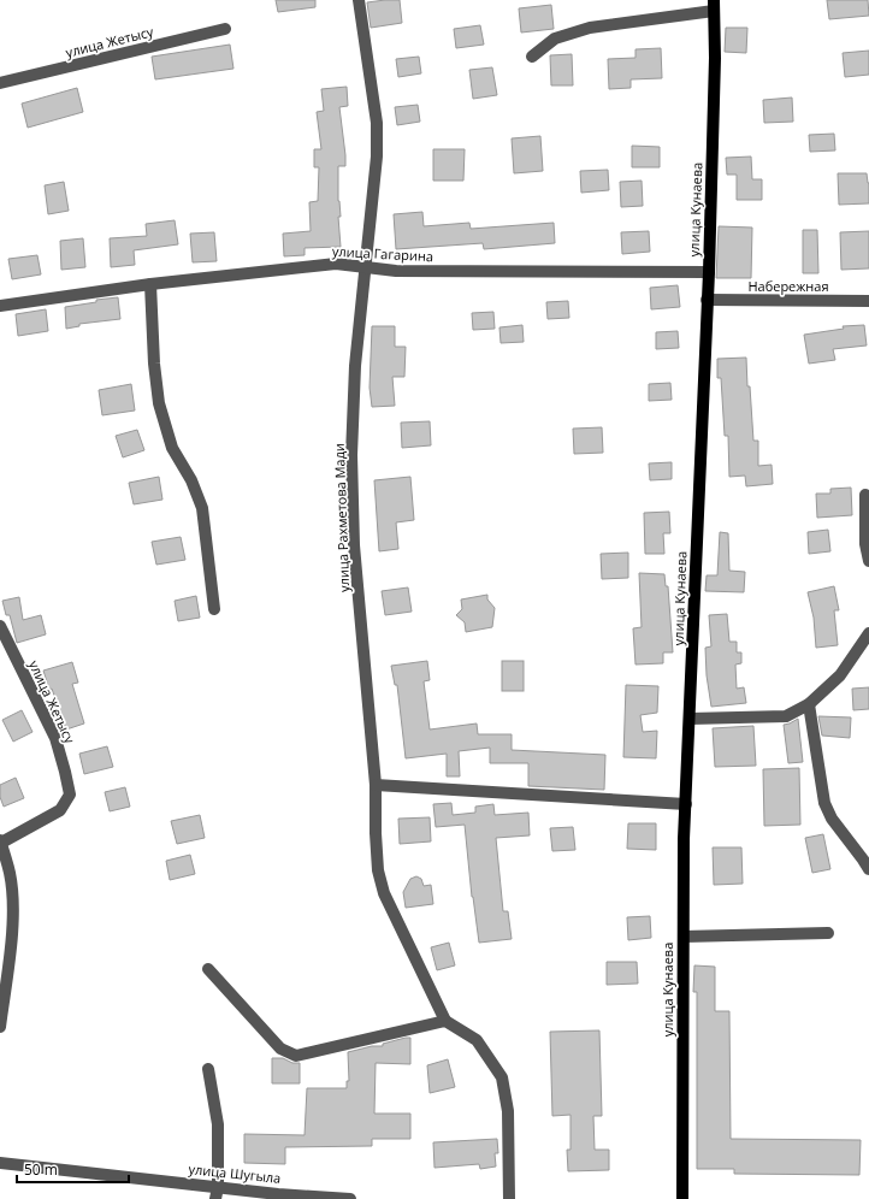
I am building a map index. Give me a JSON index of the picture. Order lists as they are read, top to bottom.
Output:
{
  "streets": {
    "main road": ["улица Кунаева"],
    "street": [
      "улица Жетысу",
      "улица Гагарина",
      "Набережная",
      "улица Рахметова Мади",
      "улица Шугыла"
    ]
  },
  "crossings": [
    ["улица Кунаева", "улица Гагарина"],
    ["улица Кунаева", "Набережная"],
    ["улица Гагарина", "улица Рахметова Мади"]
  ],
  "scale_bar": "50 m"
}
